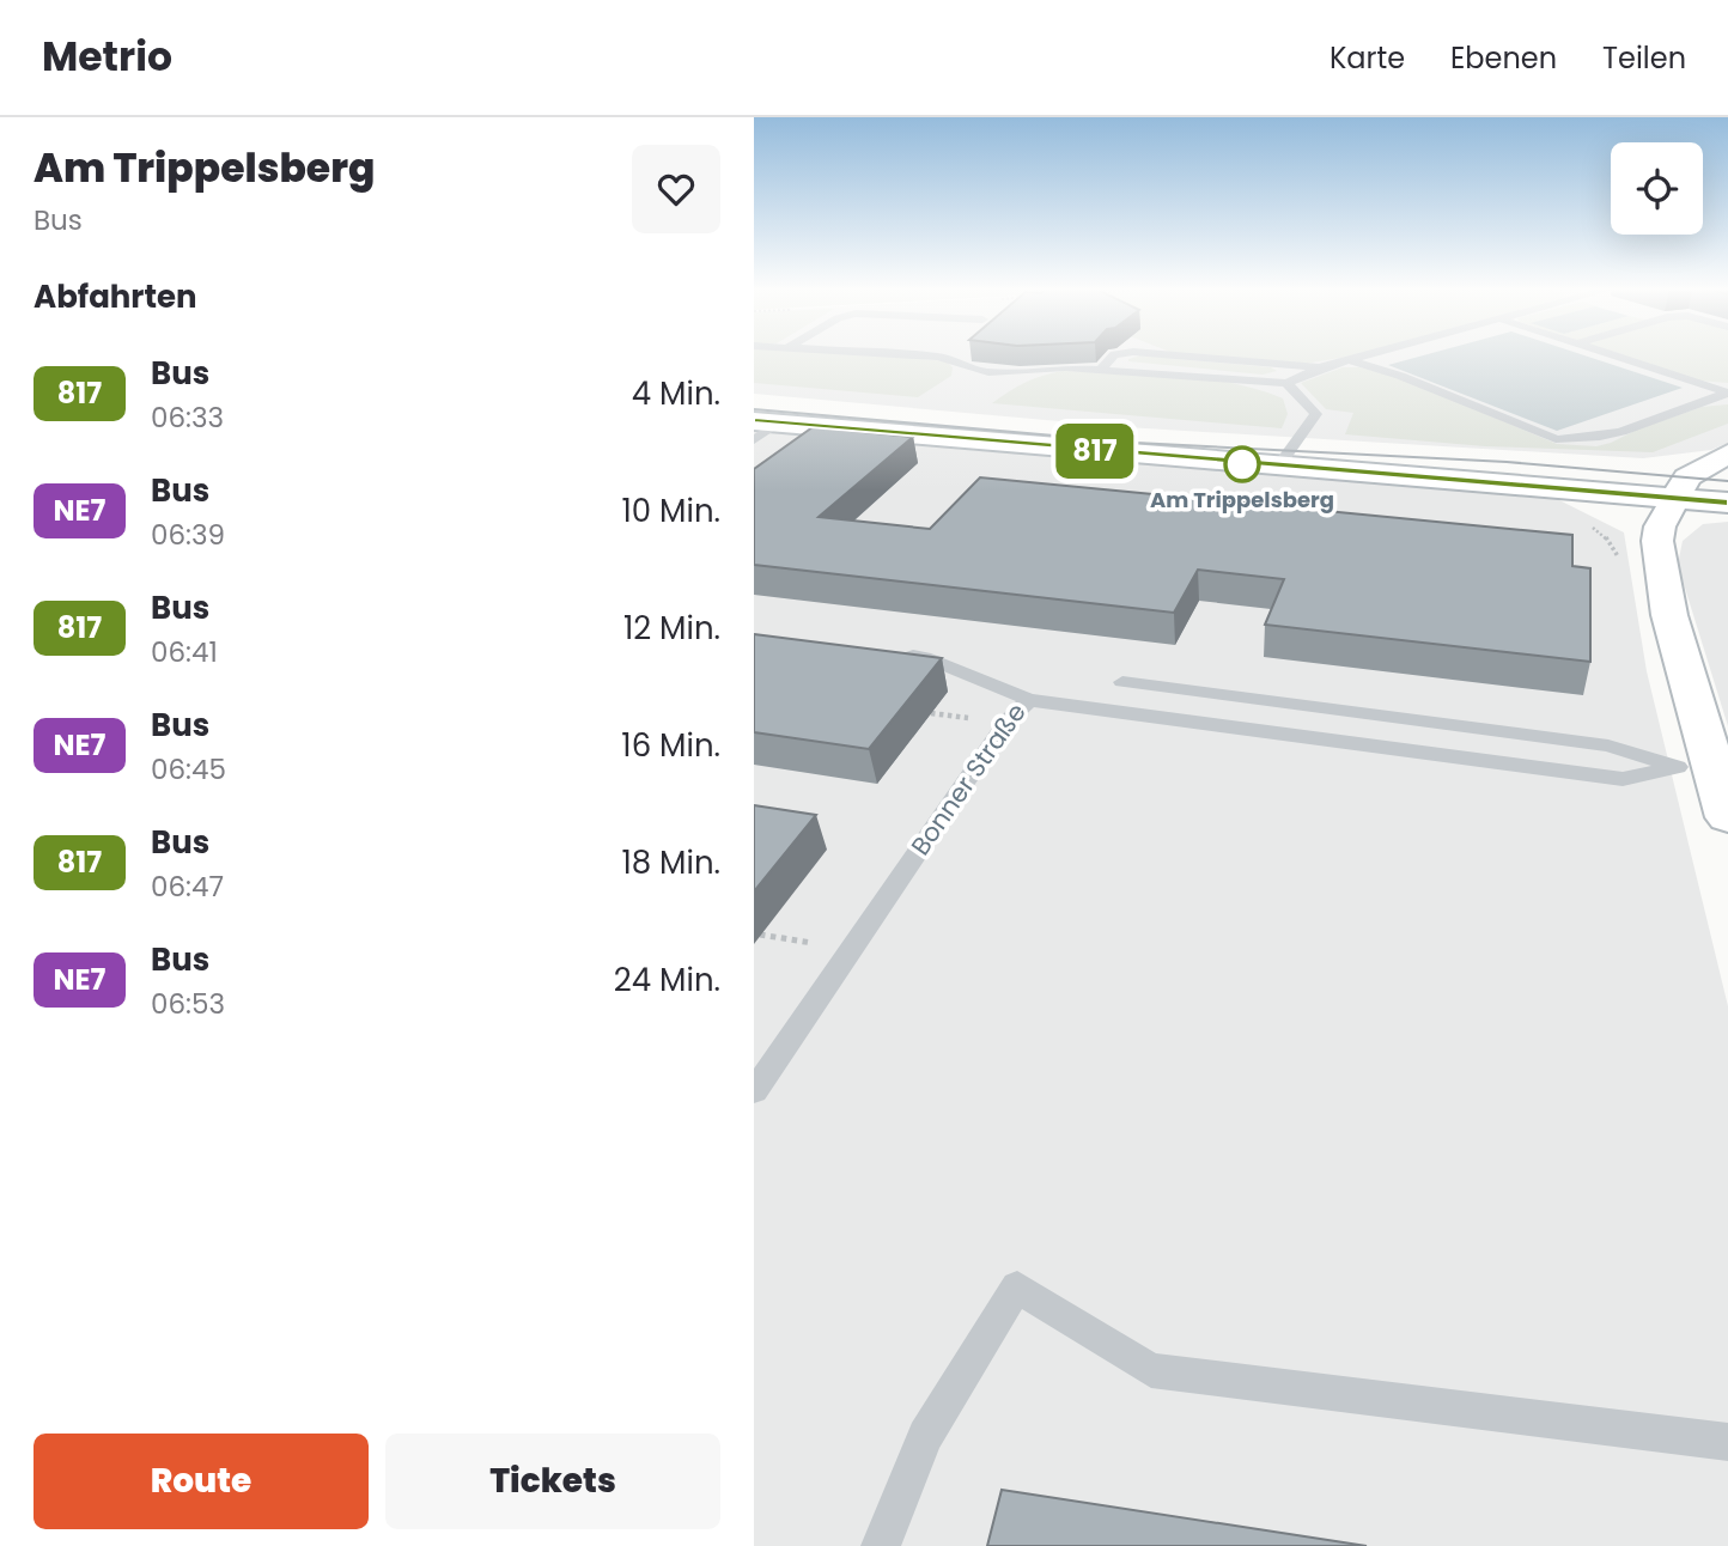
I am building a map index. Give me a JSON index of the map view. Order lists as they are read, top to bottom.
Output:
{
  "streets": {
    "lane": ["Bonner Straße"]
  },
  "places": ["Am Trippelsberg"],
  "lines": ["bus line 817"],
  "page": {
    "header": "Metrio",
    "nav": ["Karte", "Ebenen", "Teilen"],
    "heading": [
      ["Am Trippelsberg", "Bus"],
      "Abfahrten"
    ],
    "on_map": "817",
    "list": [
      {
        "mark": "817",
        "name": "Bus",
        "note": "06:33",
        "value": "4 Min."
      },
      {
        "mark": "NE7",
        "name": "Bus",
        "note": "06:39",
        "value": "10 Min."
      },
      {
        "mark": "817",
        "name": "Bus",
        "note": "06:41",
        "value": "12 Min."
      },
      {
        "mark": "NE7",
        "name": "Bus",
        "note": "06:45",
        "value": "16 Min."
      },
      {
        "mark": "817",
        "name": "Bus",
        "note": "06:47",
        "value": "18 Min."
      },
      {
        "mark": "NE7",
        "name": "Bus",
        "note": "06:53",
        "value": "24 Min."
      }
    ],
    "buttons": ["Route", "Tickets"]
  }
}
